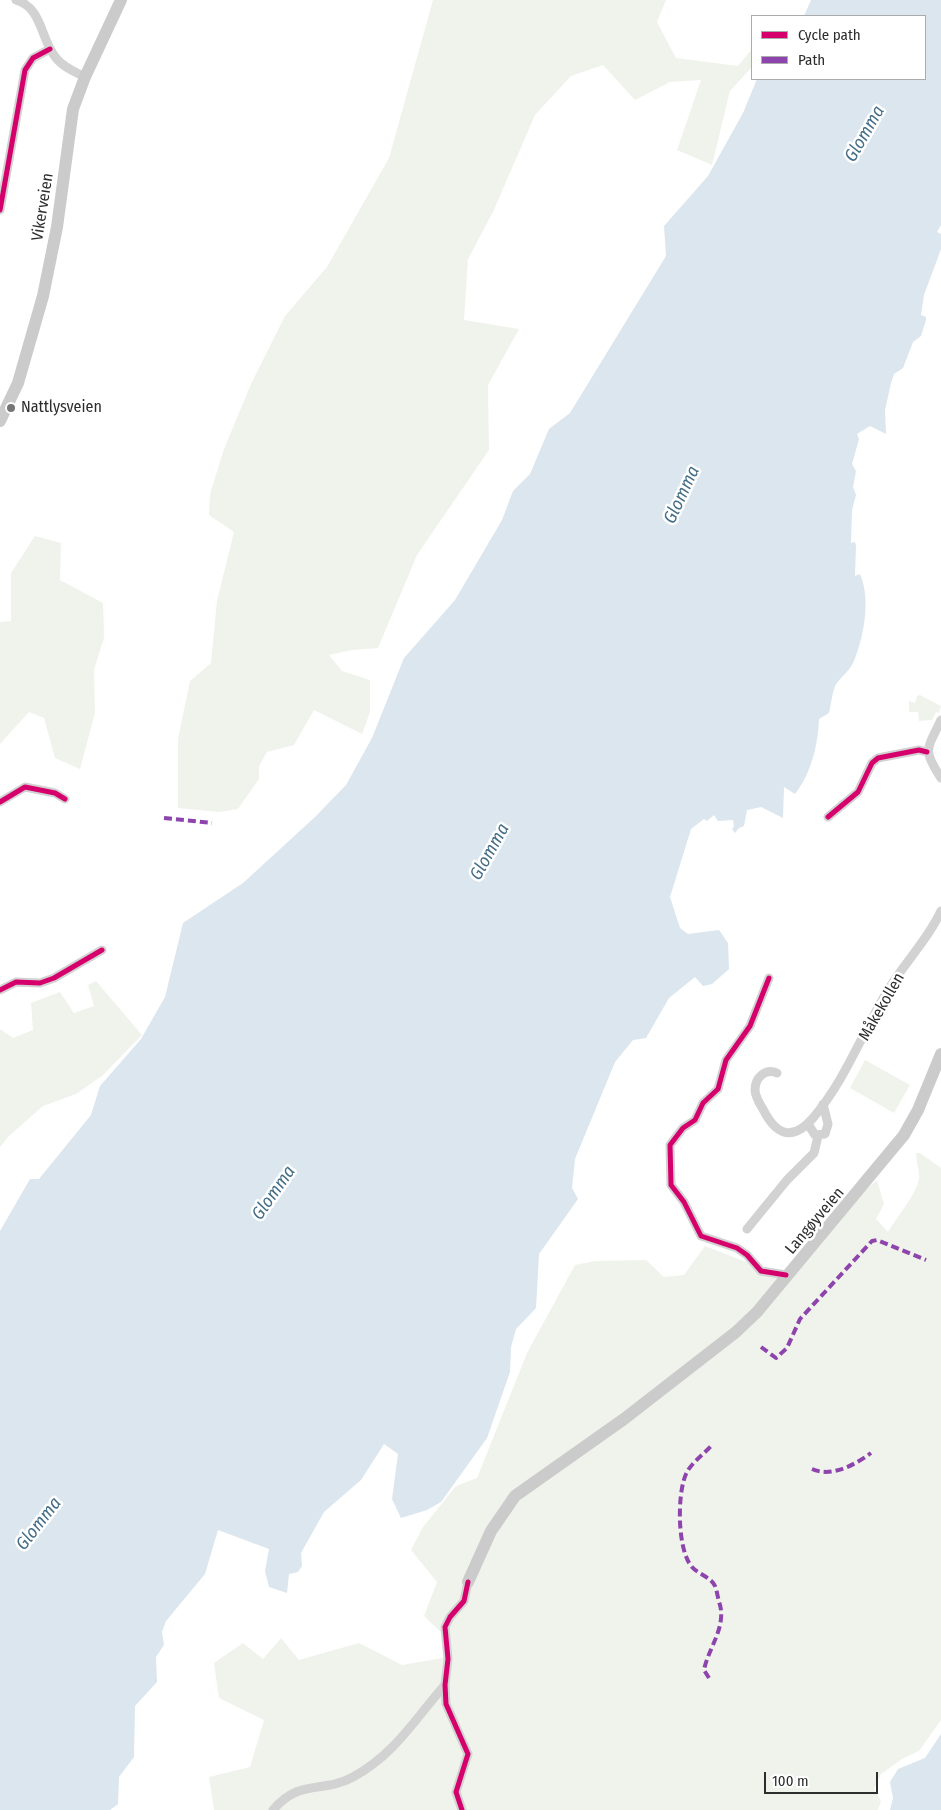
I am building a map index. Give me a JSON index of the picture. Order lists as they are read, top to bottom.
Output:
{
  "streets": {
    "main road": ["Vikerveien", "Langøyveien"],
    "street": ["Måkekollen"]
  },
  "water": ["Glomma"],
  "places": ["Nattlysveien"],
  "legend": ["Cycle path", "Path"],
  "scale_bar": "100 m"
}
